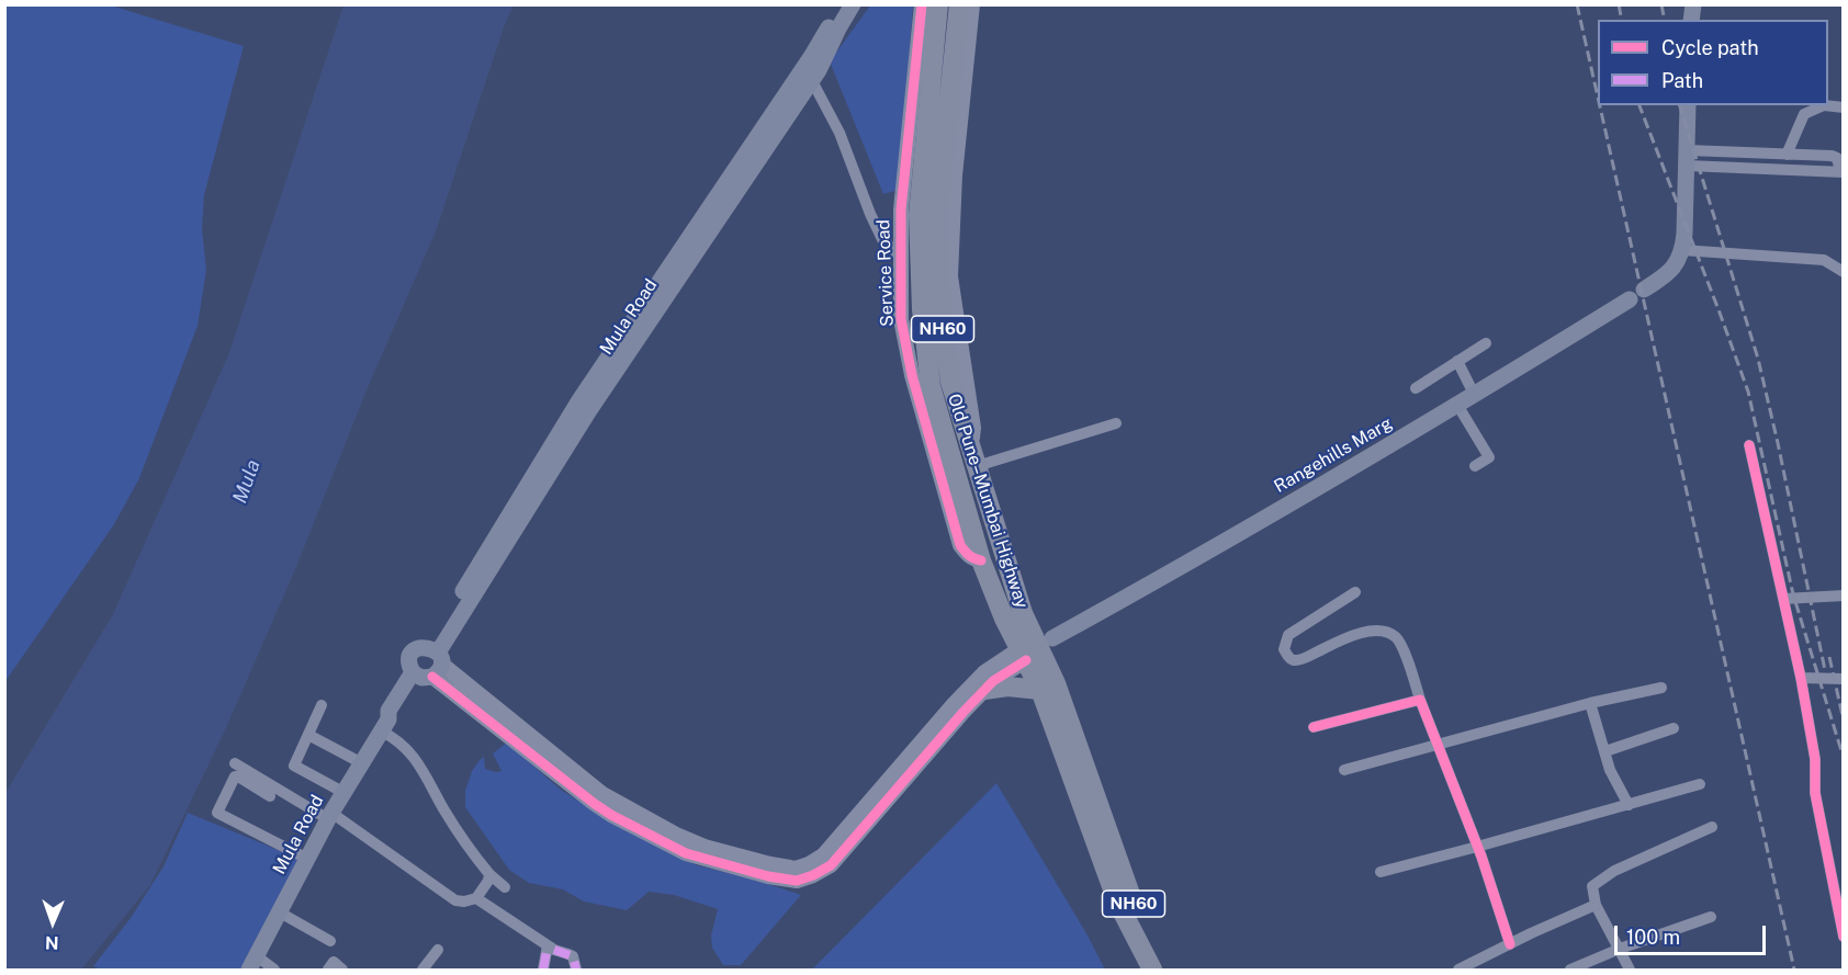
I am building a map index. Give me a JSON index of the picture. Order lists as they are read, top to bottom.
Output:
{
  "streets": {
    "highway": ["NH60", "Old Pune–Mumbai Highway"],
    "main road": ["Mula Road", "Rangehills Marg"],
    "street": ["Service Road"]
  },
  "crossings": [
    ["Service Road", "Old Pune–Mumbai Highway"],
    ["Rangehills Marg", "Old Pune–Mumbai Highway"]
  ],
  "water": ["Mula"],
  "legend": ["Cycle path", "Path"],
  "scale_bar": "100 m",
  "north": "bottom"
}
